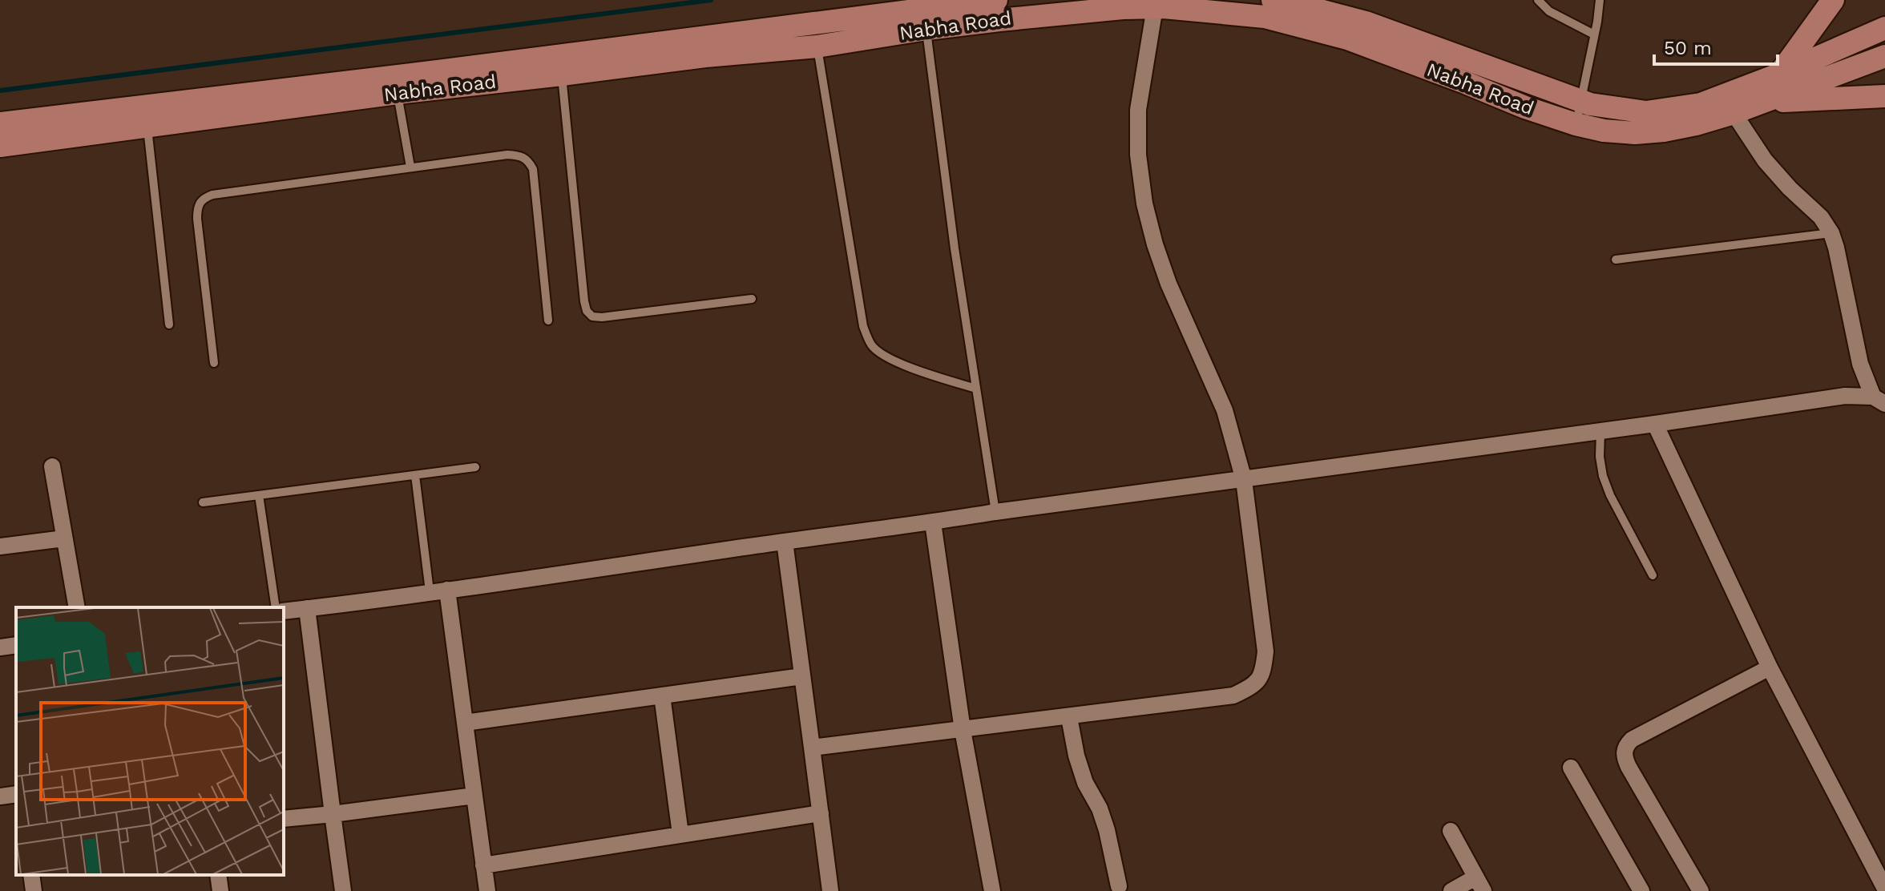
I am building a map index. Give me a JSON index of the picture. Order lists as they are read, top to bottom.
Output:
{
  "streets": {
    "main road": ["Nabha Road"]
  },
  "scale_bar": "50 m"
}
